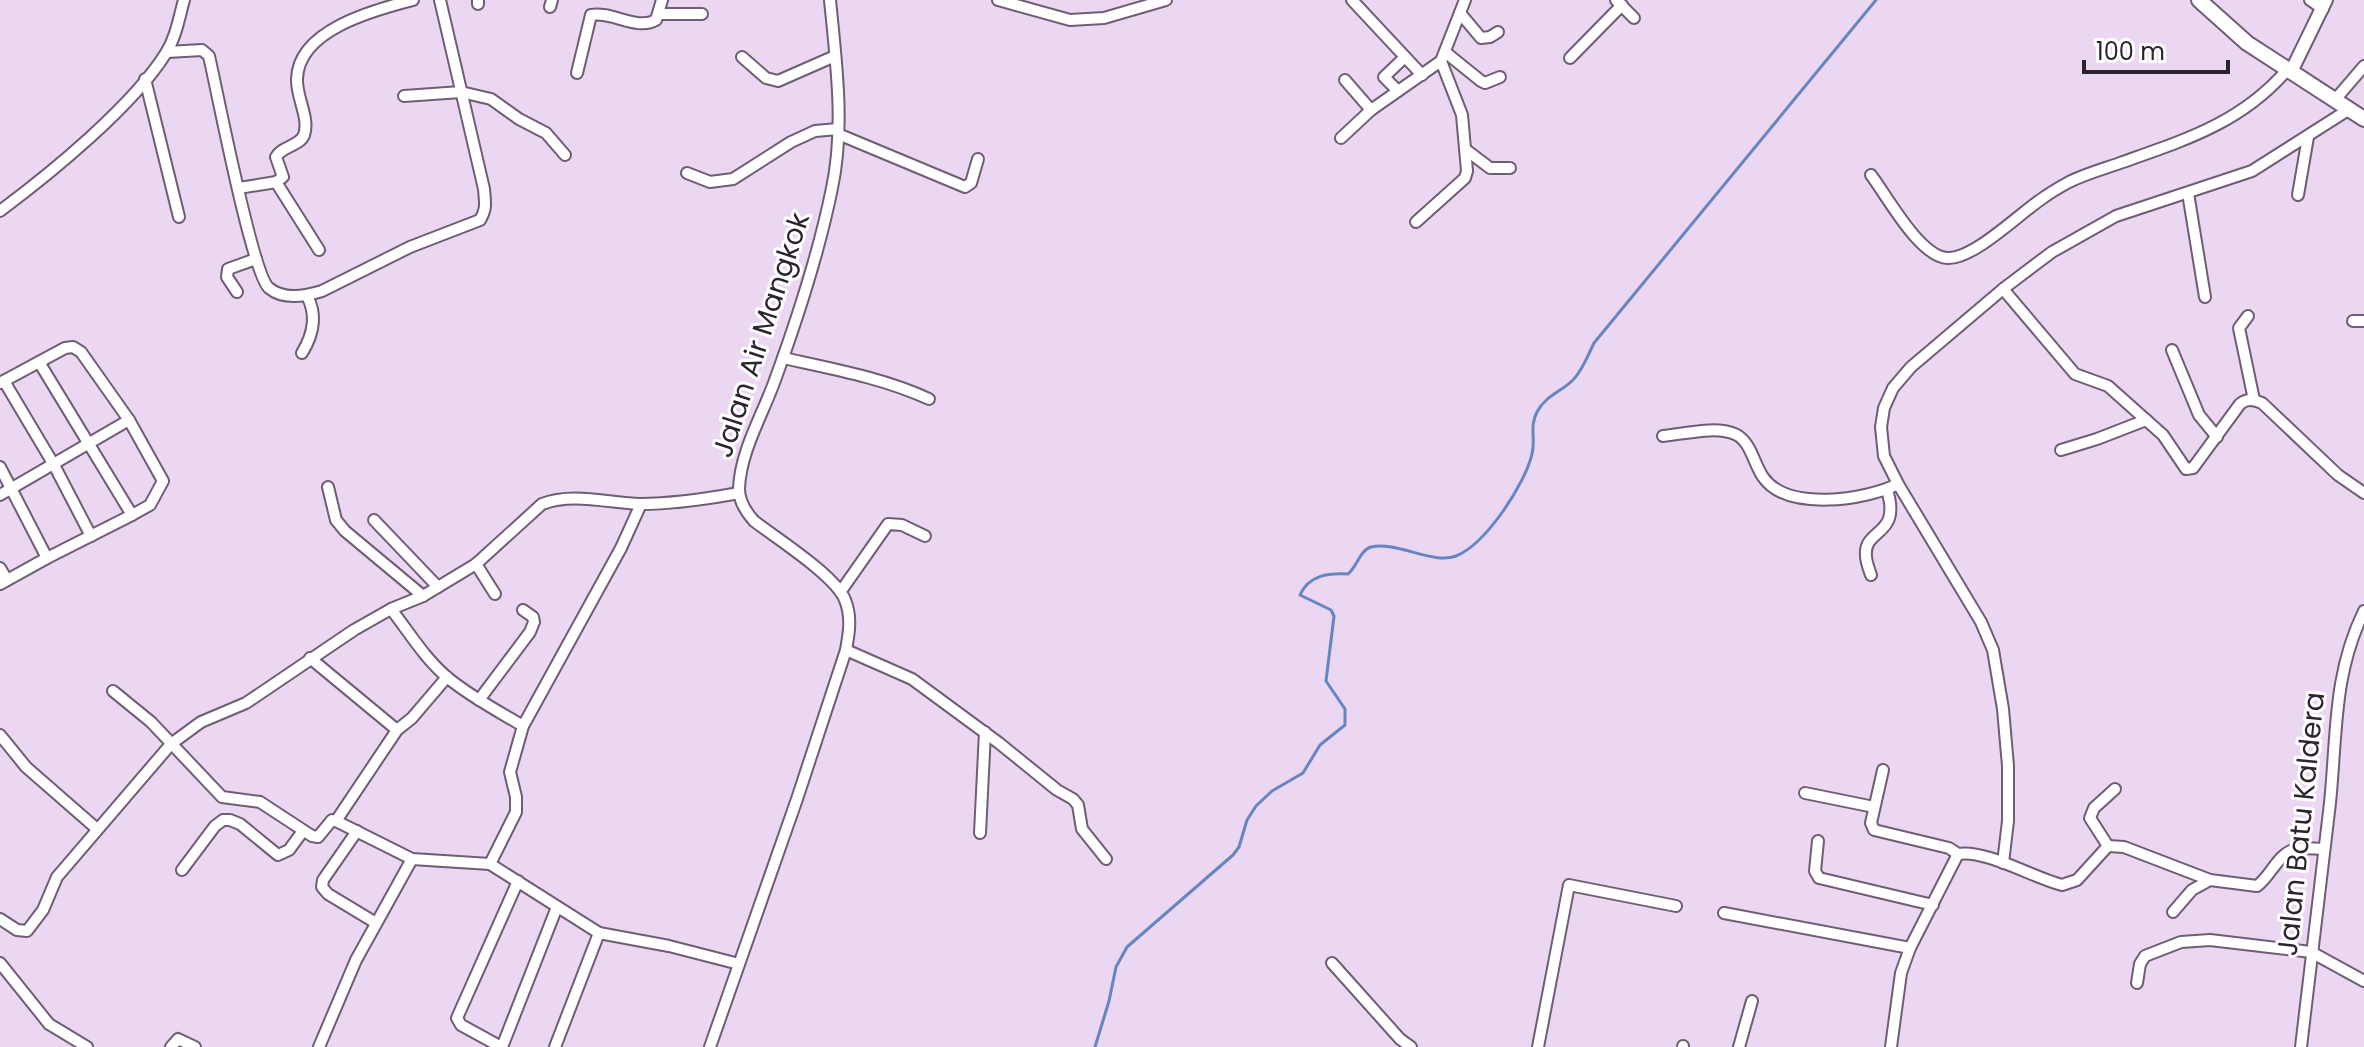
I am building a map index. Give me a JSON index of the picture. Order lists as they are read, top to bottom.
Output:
{
  "streets": {
    "street": ["Jalan Air Mangkok", "Jalan Batu Kaldera"]
  },
  "scale_bar": "100 m"
}
